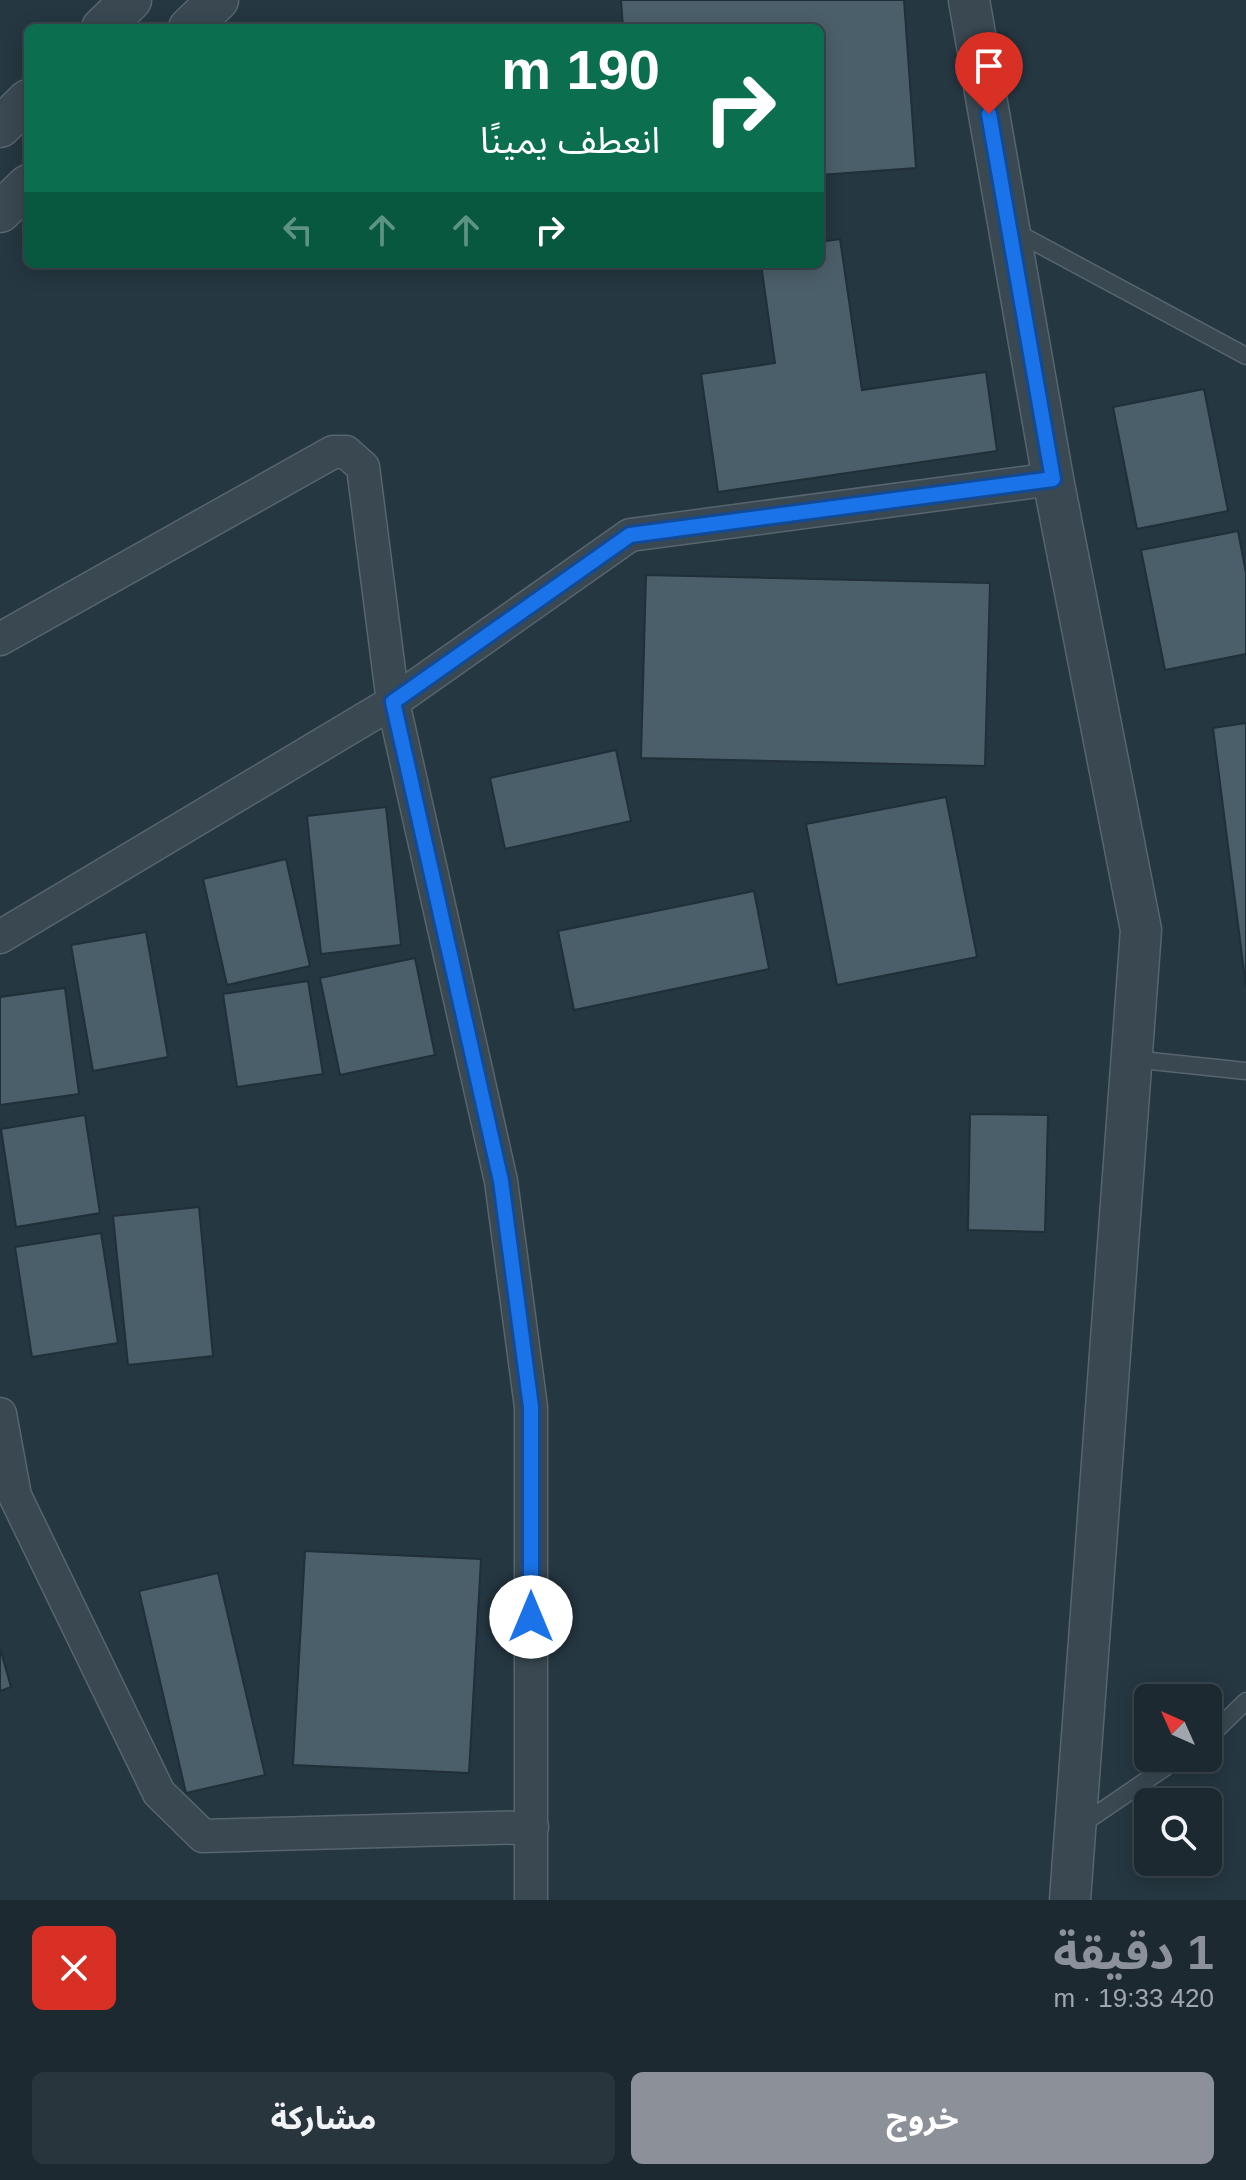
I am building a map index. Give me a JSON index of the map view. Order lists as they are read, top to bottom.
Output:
{
  "north": "top left",
  "page": {
    "turn": ["190 m", "انعطف يمينًا"],
    "heading": ["1 دقيقة", "420 m · 19:33"],
    "buttons": ["خروج", "مشاركة"]
  }
}
